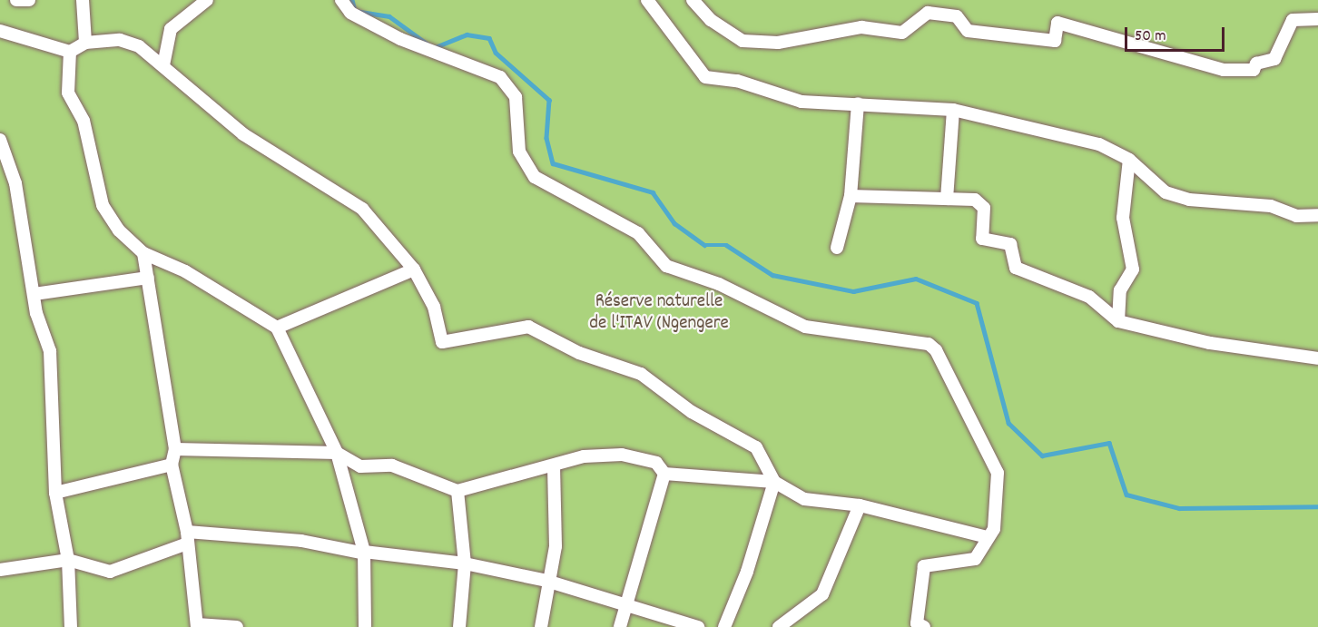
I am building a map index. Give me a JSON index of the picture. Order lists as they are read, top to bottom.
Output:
{
  "parks": ["Réserve naturelle de l'ITAV (Ngengere"],
  "scale_bar": "50 m"
}
